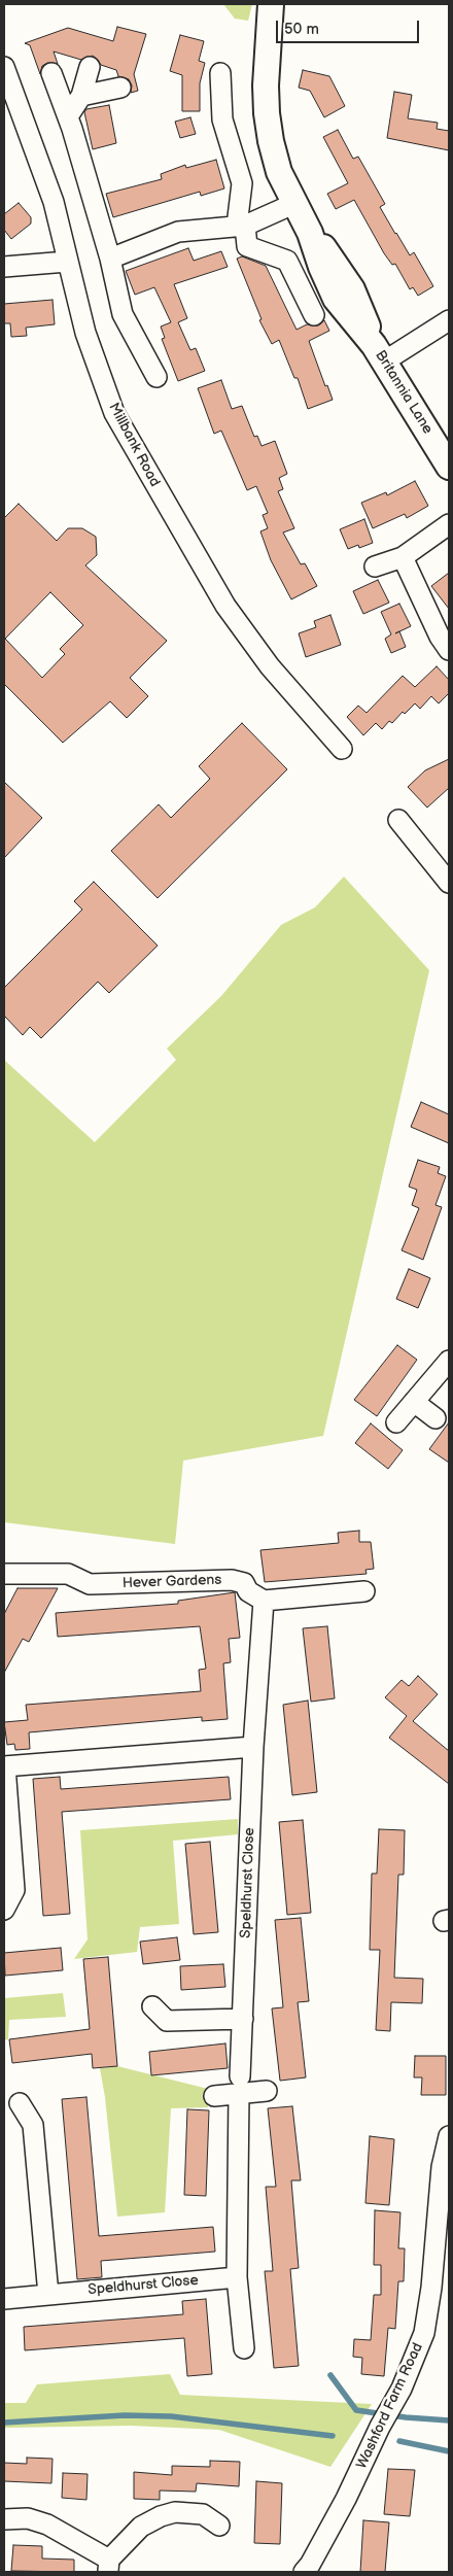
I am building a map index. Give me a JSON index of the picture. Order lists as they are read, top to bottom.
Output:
{
  "streets": {
    "street": [
      "Britannia Lane",
      "Millbank Road",
      "Hever Gardens",
      "Speldhurst Close",
      "Washford Farm Road"
    ]
  },
  "crossings": [
    ["Hever Gardens", "Speldhurst Close"]
  ],
  "scale_bar": "50 m"
}
